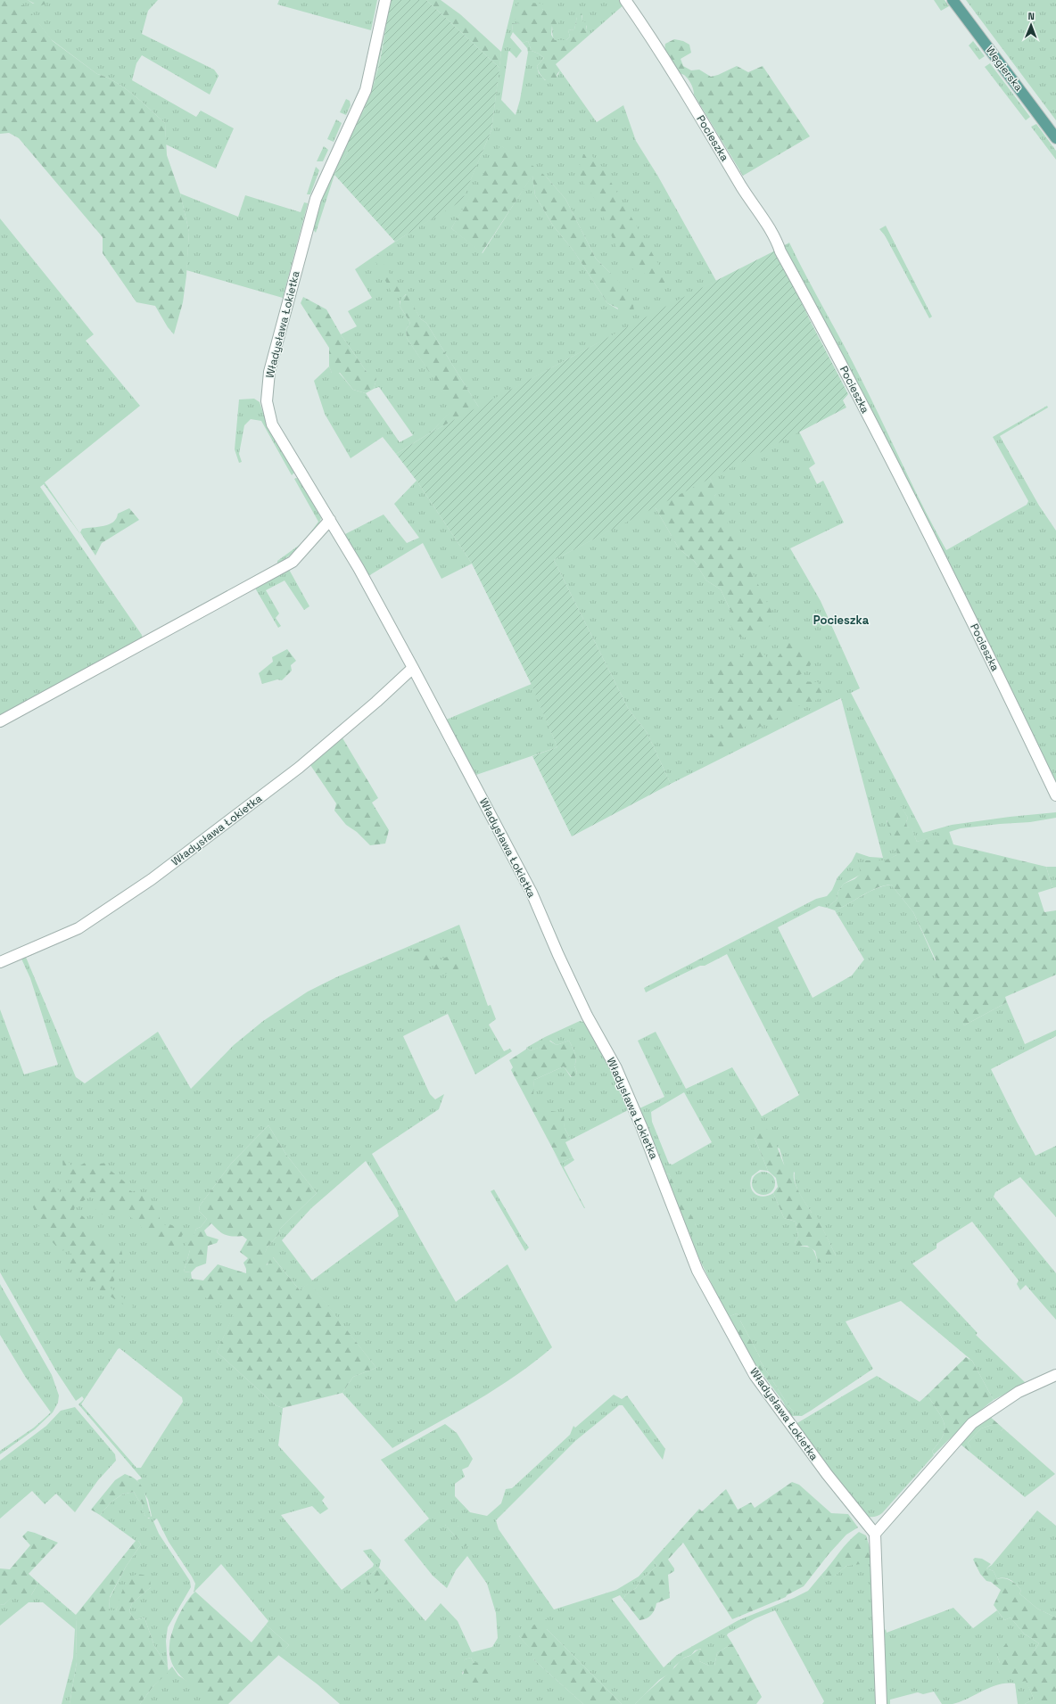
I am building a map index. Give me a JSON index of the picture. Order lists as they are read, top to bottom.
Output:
{
  "streets": {
    "main road": ["Węgierska"],
    "street": ["Pocieszka", "Władysława Łokietka"]
  },
  "districts": ["Pocieszka"],
  "north": "top"
}
